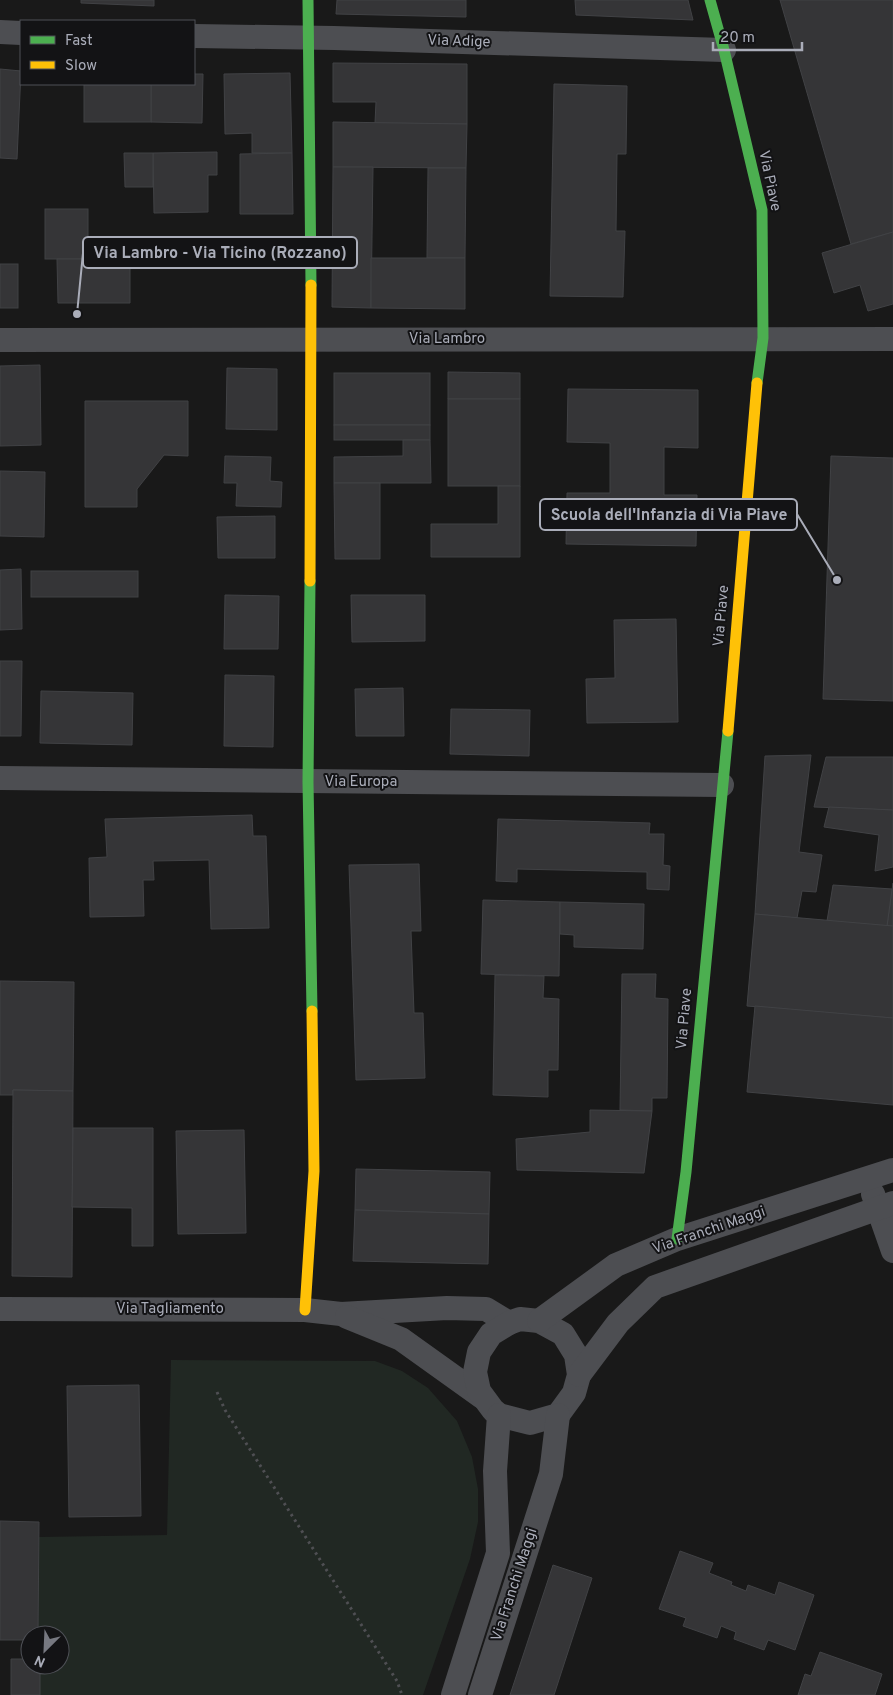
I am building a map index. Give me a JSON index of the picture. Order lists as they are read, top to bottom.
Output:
{
  "streets": {
    "street": [
      "Via Adige",
      "Via Piave",
      "Via Lambro",
      "Via Europa",
      "Via Franchi Maggi",
      "Via Tagliamento"
    ]
  },
  "crossings": [
    ["Via Adige", "Via Piave"],
    ["Via Piave", "Via Lambro"],
    ["Via Piave", "Via Europa"],
    ["Via Piave", "Via Franchi Maggi"],
    ["Via Franchi Maggi", "Via Tagliamento"]
  ],
  "places": ["Via Lambro - Via Ticino (Rozzano)", "Scuola dell'Infanzia di Via Piave"],
  "legend": ["Fast", "Slow"],
  "scale_bar": "20 m",
  "north": "bottom left"
}
